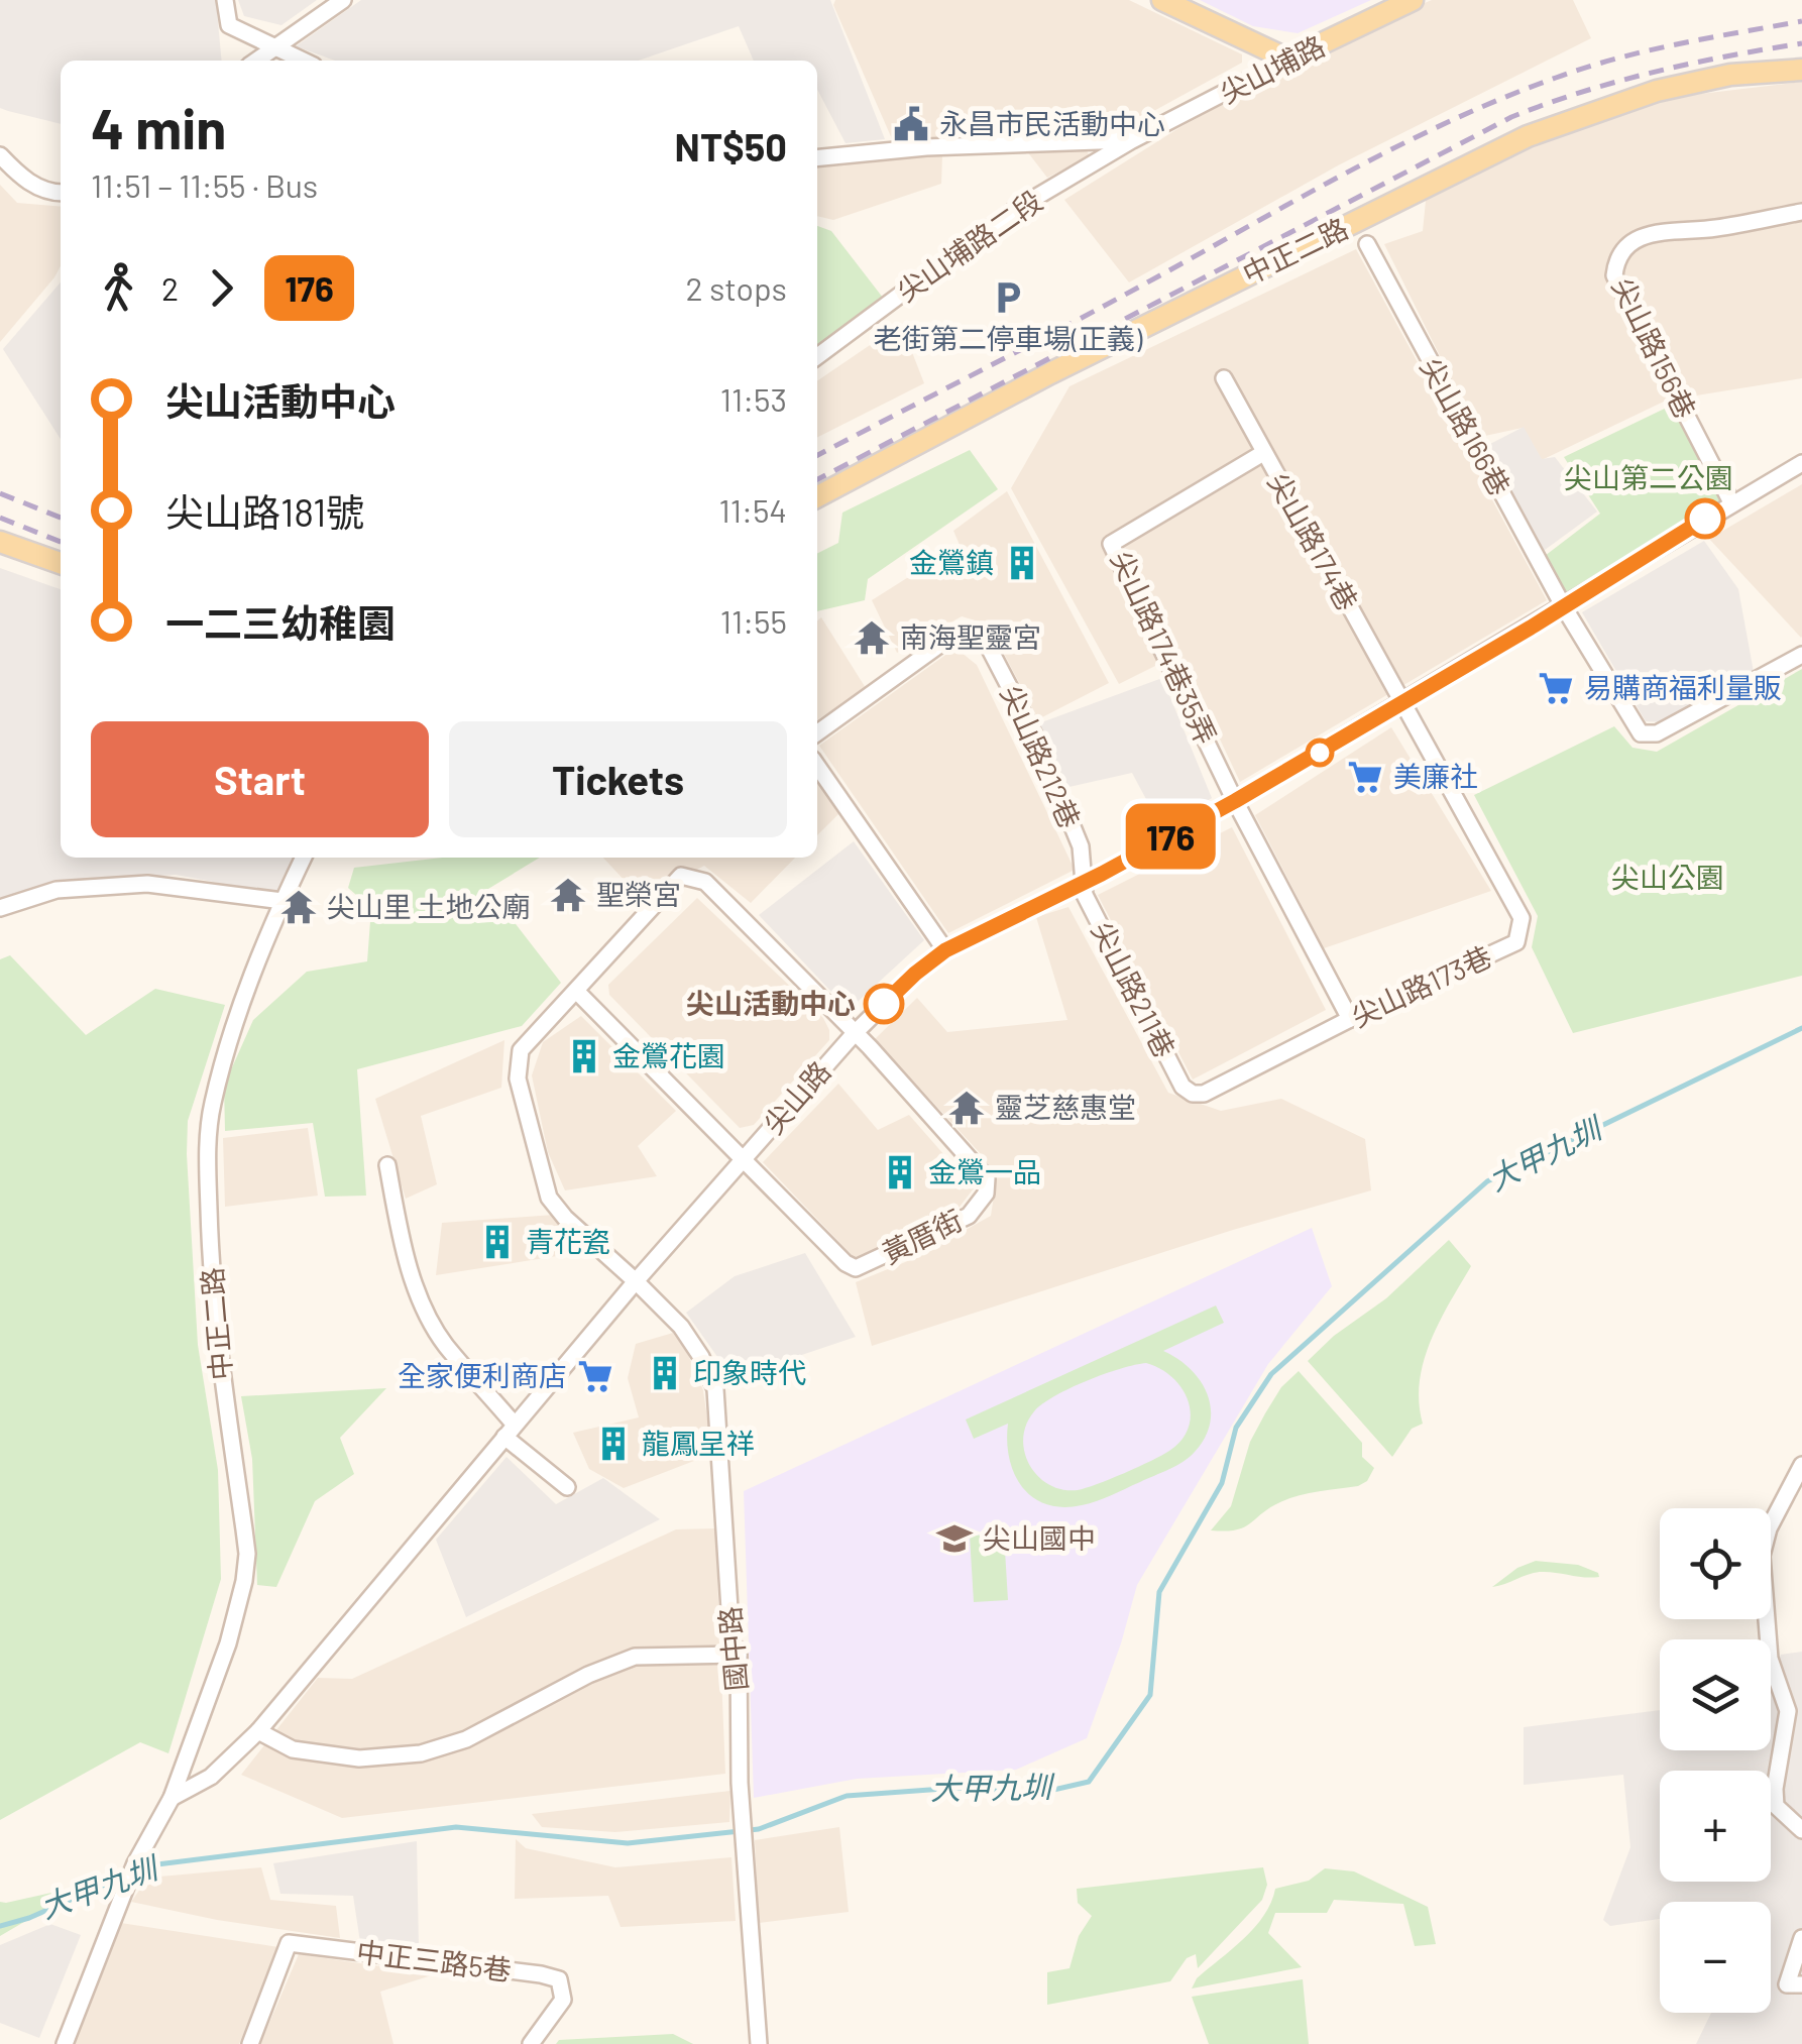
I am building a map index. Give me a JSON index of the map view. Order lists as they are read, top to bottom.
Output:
{
  "streets": {
    "main road": ["尖山埔路", "中正二路"],
    "street": [
      "尖山埔路二段",
      "尖山路156巷",
      "尖山路166巷",
      "尖山路174巷",
      "尖山路174巷35弄",
      "尖山路212巷",
      "尖山路173巷",
      "尖山路211巷",
      "尖山路",
      "黃厝街",
      "國中路",
      "中正三路5巷"
    ]
  },
  "crossings": [
    ["尖山埔路", "尖山埔路二段"],
    ["中正二路", "尖山路"],
    ["尖山路156巷", "尖山路"],
    ["尖山路166巷", "尖山路"],
    ["尖山路174巷", "尖山路174巷35弄"],
    ["尖山路174巷", "尖山路173巷"],
    ["尖山路174巷", "尖山路"],
    ["尖山路174巷35弄", "尖山路"],
    ["尖山路212巷", "尖山路211巷"],
    ["尖山路212巷", "尖山路"],
    ["尖山路173巷", "尖山路211巷"],
    ["尖山路173巷", "尖山路"],
    ["尖山路211巷", "尖山路"],
    ["尖山路", "黃厝街"],
    ["尖山路", "國中路"],
    ["黃厝街", "國中路"]
  ],
  "water": ["大甲九圳"],
  "parks": ["尖山第二公園", "尖山公園"],
  "places": {
    "public building": ["永昌市民活動中心"],
    "parking": ["老街第二停車場(正義)"],
    "building": [
      "金鶯鎮",
      "金鶯花園",
      "金鶯一品",
      "青花瓷",
      "印象時代",
      "龍鳳呈祥"
    ],
    "temple": [
      "南海聖靈宮",
      "聖榮宮",
      "尖山里 土地公廟",
      "靈芝慈惠堂"
    ],
    "supermarket": ["易購商福利量販", "美廉社", "全家便利商店"],
    "other": ["尖山活動中心"],
    "school or university": ["尖山國中"]
  },
  "lines": ["bus line 176"],
  "page": {
    "on_map": "176",
    "heading": ["4 min", "11:51 – 11:55 · Bus", "NT$50"],
    "legs": ["2", "176", "2 stops"],
    "list": [
      {
        "name": "尖山活動中心",
        "value": "11:53"
      },
      {
        "name": "尖山路181號",
        "value": "11:54"
      },
      {
        "name": "一二三幼稚園",
        "value": "11:55"
      }
    ],
    "buttons": ["Start", "Tickets"],
    "map_buttons": ["+", "−"]
  }
}
